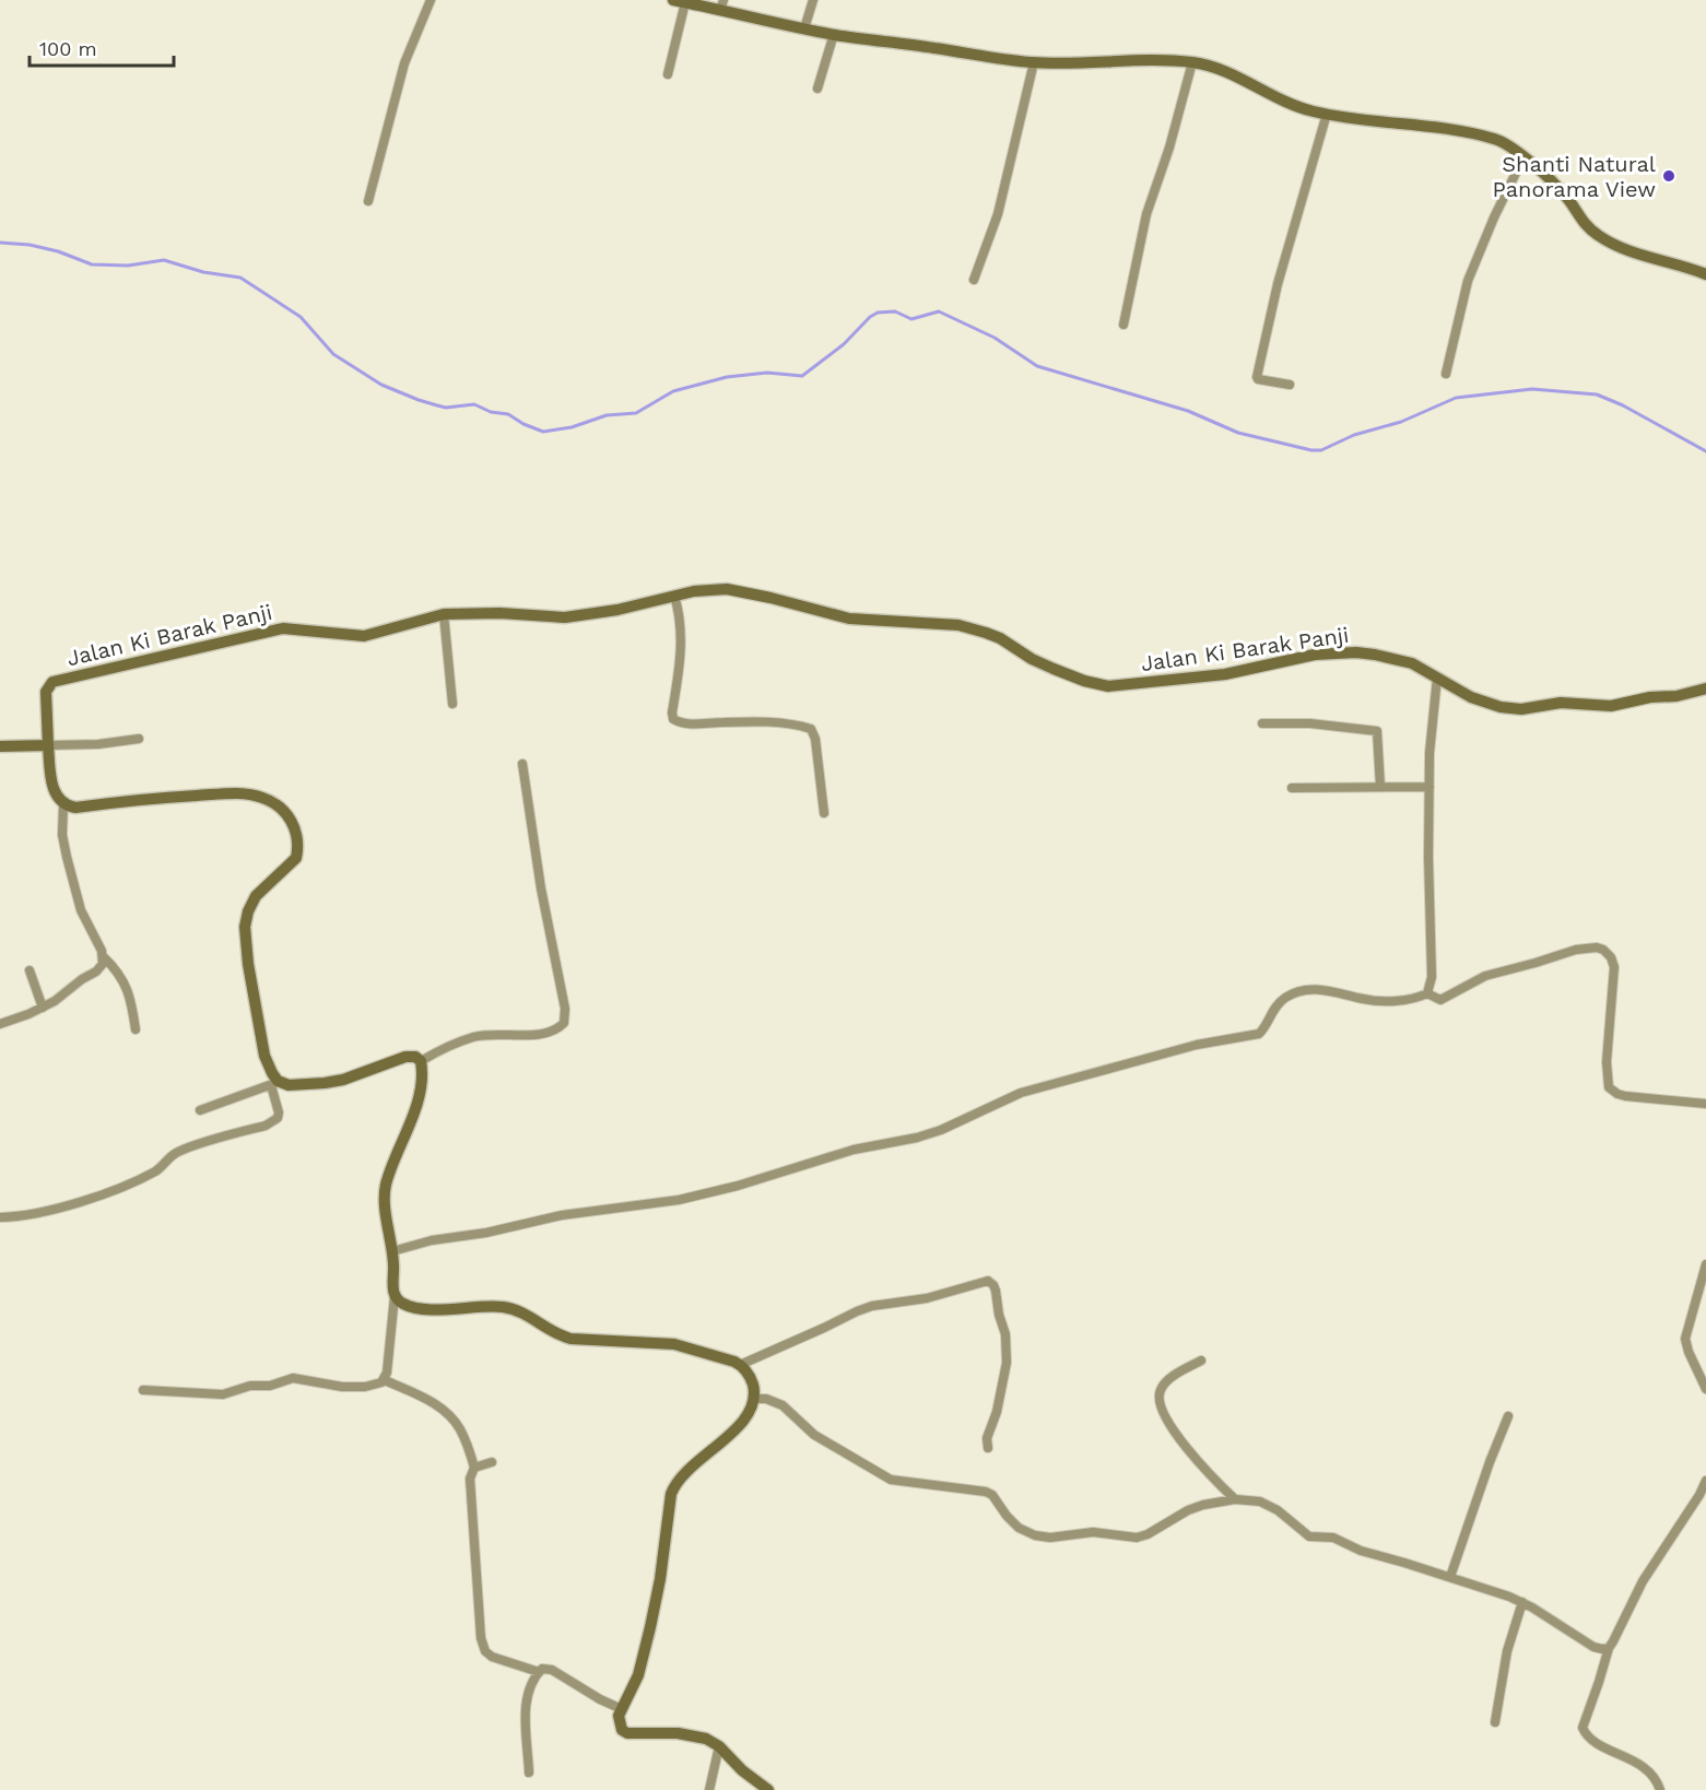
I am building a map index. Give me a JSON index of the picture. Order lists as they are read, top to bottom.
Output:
{
  "streets": {
    "street": ["Jalan Ki Barak Panji"]
  },
  "places": ["Shanti Natural Panorama View"],
  "scale_bar": "100 m"
}
